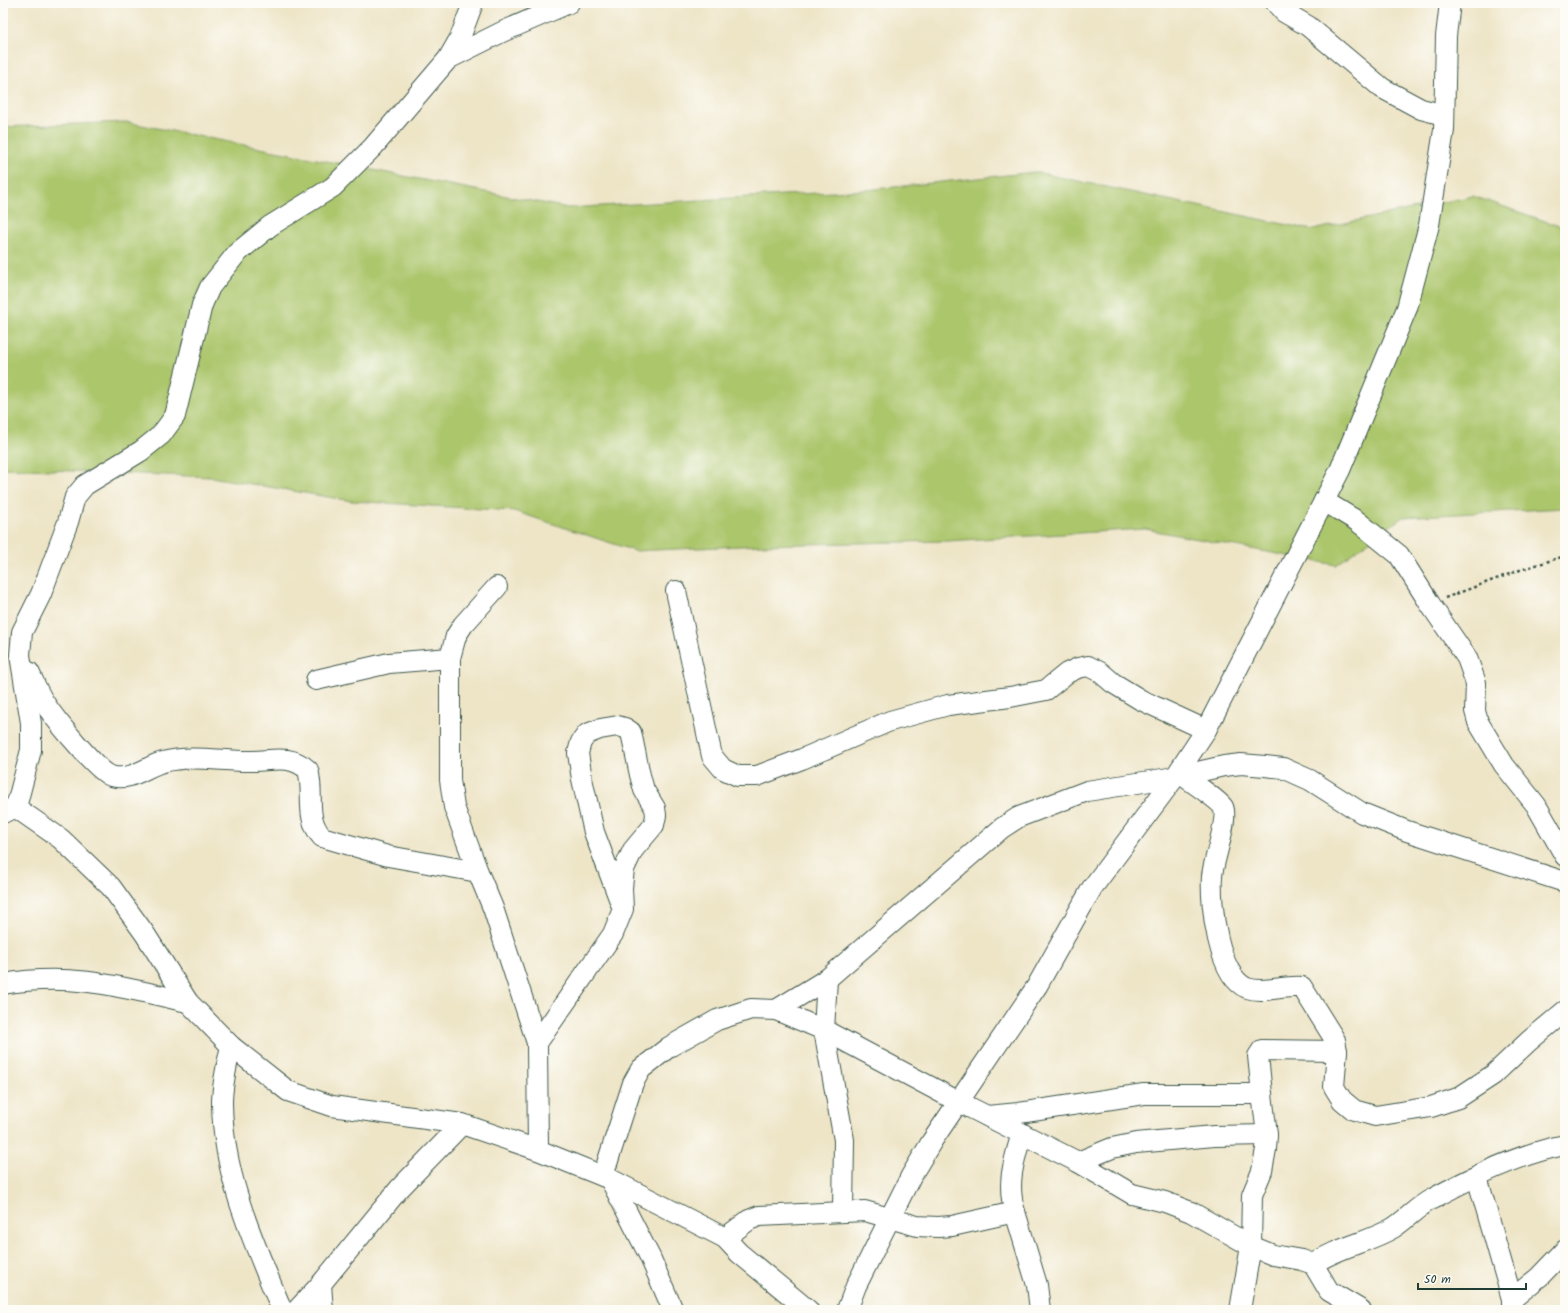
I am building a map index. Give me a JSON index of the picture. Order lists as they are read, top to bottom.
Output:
{
  "scale_bar": "50 m"
}
